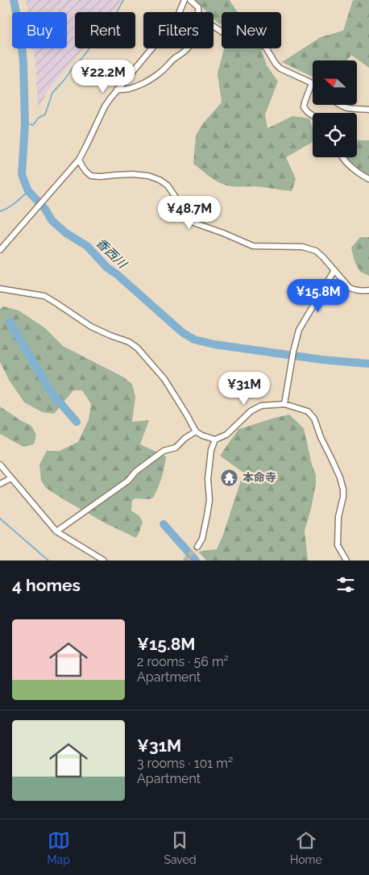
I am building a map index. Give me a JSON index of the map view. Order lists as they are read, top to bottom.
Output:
{
  "water": ["香西川"],
  "places": {
    "temple": ["本命寺"]
  },
  "north": "left",
  "page": {
    "chip": [
      "Buy",
      "Rent",
      "Filters",
      "New"
    ],
    "price": [
      "¥22.2M",
      "¥48.7M",
      "¥15.8M",
      "¥31M"
    ],
    "heading": "4 homes",
    "list": [
      {
        "name": "¥15.8M",
        "note": "2 rooms · 56 m² · Apartment"
      },
      {
        "name": "¥31M",
        "note": "3 rooms · 101 m² · Apartment"
      }
    ],
    "tabs": ["Map", "Saved", "Home"]
  }
}
